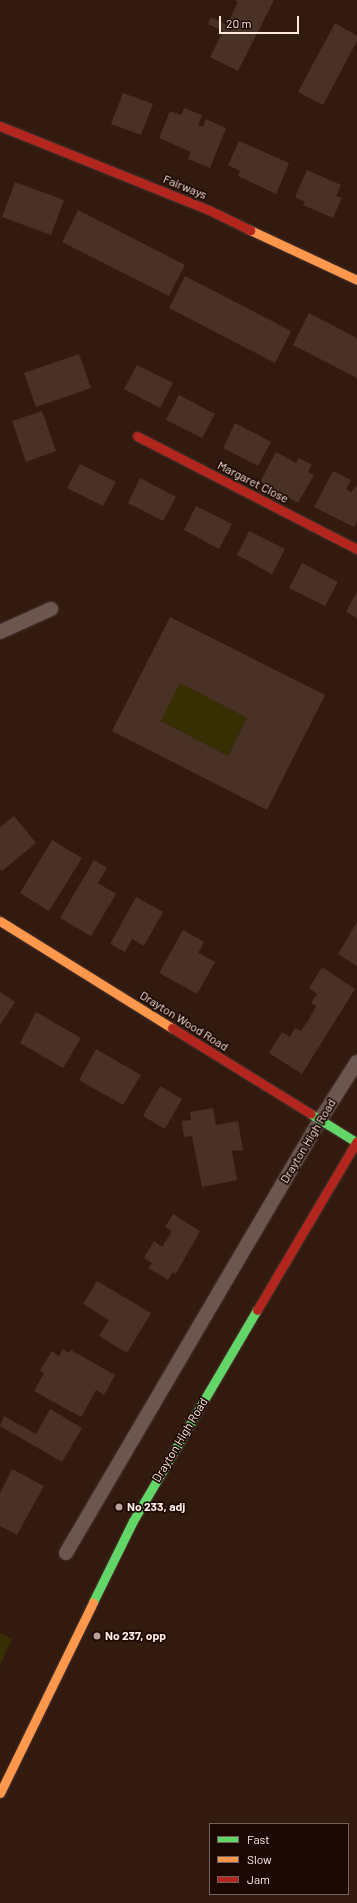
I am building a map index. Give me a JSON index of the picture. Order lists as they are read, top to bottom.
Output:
{
  "streets": {
    "street": [
      "Fairways",
      "Margaret Close",
      "Drayton Wood Road",
      "Drayton High Road"
    ]
  },
  "crossings": [
    ["Drayton Wood Road", "Drayton High Road"]
  ],
  "places": ["No 233, adj", "No 237, opp"],
  "legend": ["Fast", "Slow", "Jam"],
  "scale_bar": "20 m"
}
